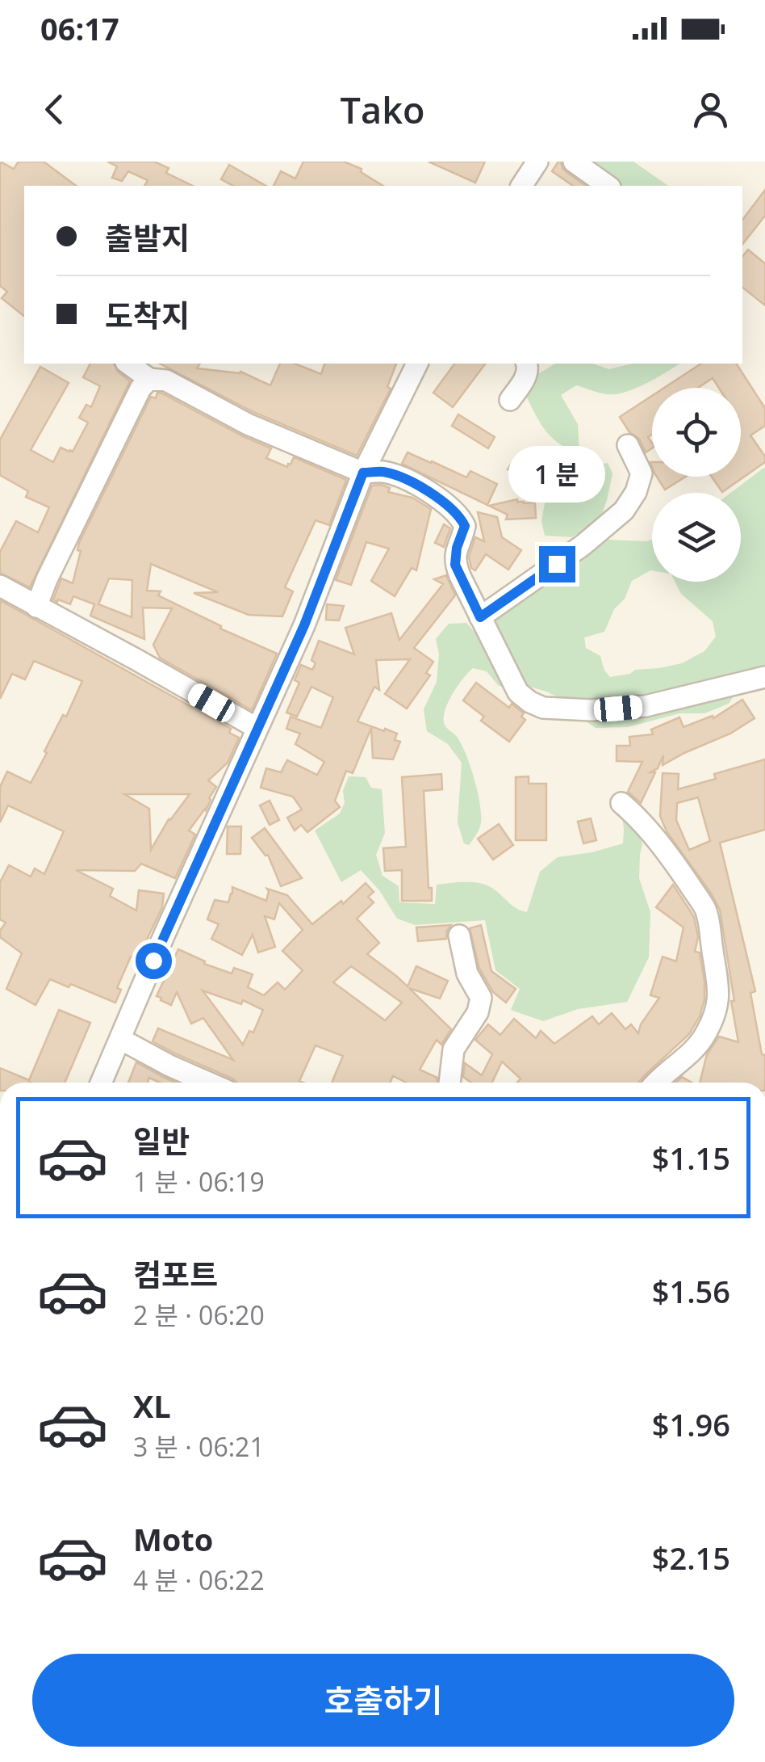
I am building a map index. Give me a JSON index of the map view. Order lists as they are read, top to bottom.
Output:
{
  "page": {
    "status": "06:17",
    "header": "Tako",
    "banner": ["출발지", "도착지"],
    "bubble": "1 분",
    "list": [
      {
        "name": "일반",
        "note": "1 분 · 06:19",
        "value": "$1.15"
      },
      {
        "name": "컴포트",
        "note": "2 분 · 06:20",
        "value": "$1.56"
      },
      {
        "name": "XL",
        "note": "3 분 · 06:21",
        "value": "$1.96"
      },
      {
        "name": "Moto",
        "note": "4 분 · 06:22",
        "value": "$2.15"
      }
    ],
    "buttons": "호출하기"
  }
}
